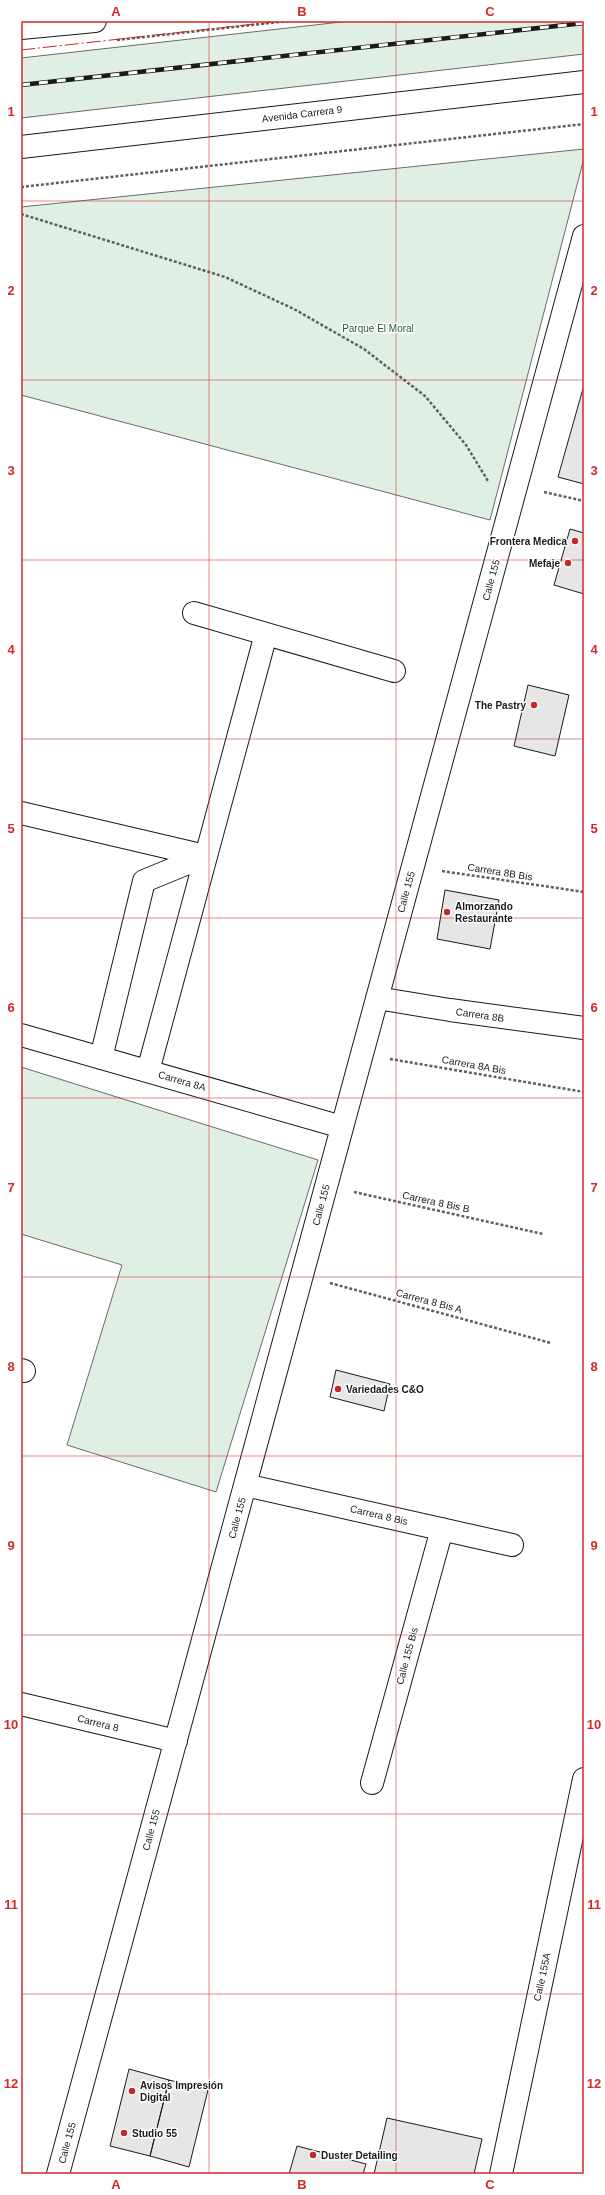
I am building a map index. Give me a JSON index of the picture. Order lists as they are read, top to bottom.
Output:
{
  "streets": {
    "street": [
      "Avenida Carrera 9",
      "Calle 155",
      "Carrera 8B",
      "Carrera 8A",
      "Carrera 8 Bis",
      "Calle 155 Bis",
      "Carrera 8",
      "Calle 155A"
    ],
    "path": [
      "Carrera 8B Bis",
      "Carrera 8A Bis",
      "Carrera 8 Bis B",
      "Carrera 8 Bis A"
    ]
  },
  "crossings": [
    ["Calle 155", "Carrera 8B Bis"],
    ["Calle 155", "Carrera 8B"],
    ["Calle 155", "Carrera 8A Bis"],
    ["Calle 155", "Carrera 8A"],
    ["Calle 155", "Carrera 8 Bis B"],
    ["Calle 155", "Carrera 8 Bis A"],
    ["Calle 155", "Carrera 8 Bis"],
    ["Calle 155", "Carrera 8"],
    ["Carrera 8 Bis", "Calle 155 Bis"]
  ],
  "parks": ["Parque El Moral"],
  "places": [
    "Frontera Medica",
    "Mefaje",
    "The Pastry",
    "Almorzando Restaurante",
    "Variedades C&O",
    "Avisos Impresión Digital",
    "Studio 55",
    "Duster Detailing"
  ],
  "grid": {
    "columns": ["A", "B", "C"],
    "rows": [
      "1",
      "2",
      "3",
      "4",
      "5",
      "6",
      "7",
      "8",
      "9",
      "10",
      "11",
      "12"
    ]
  }
}
